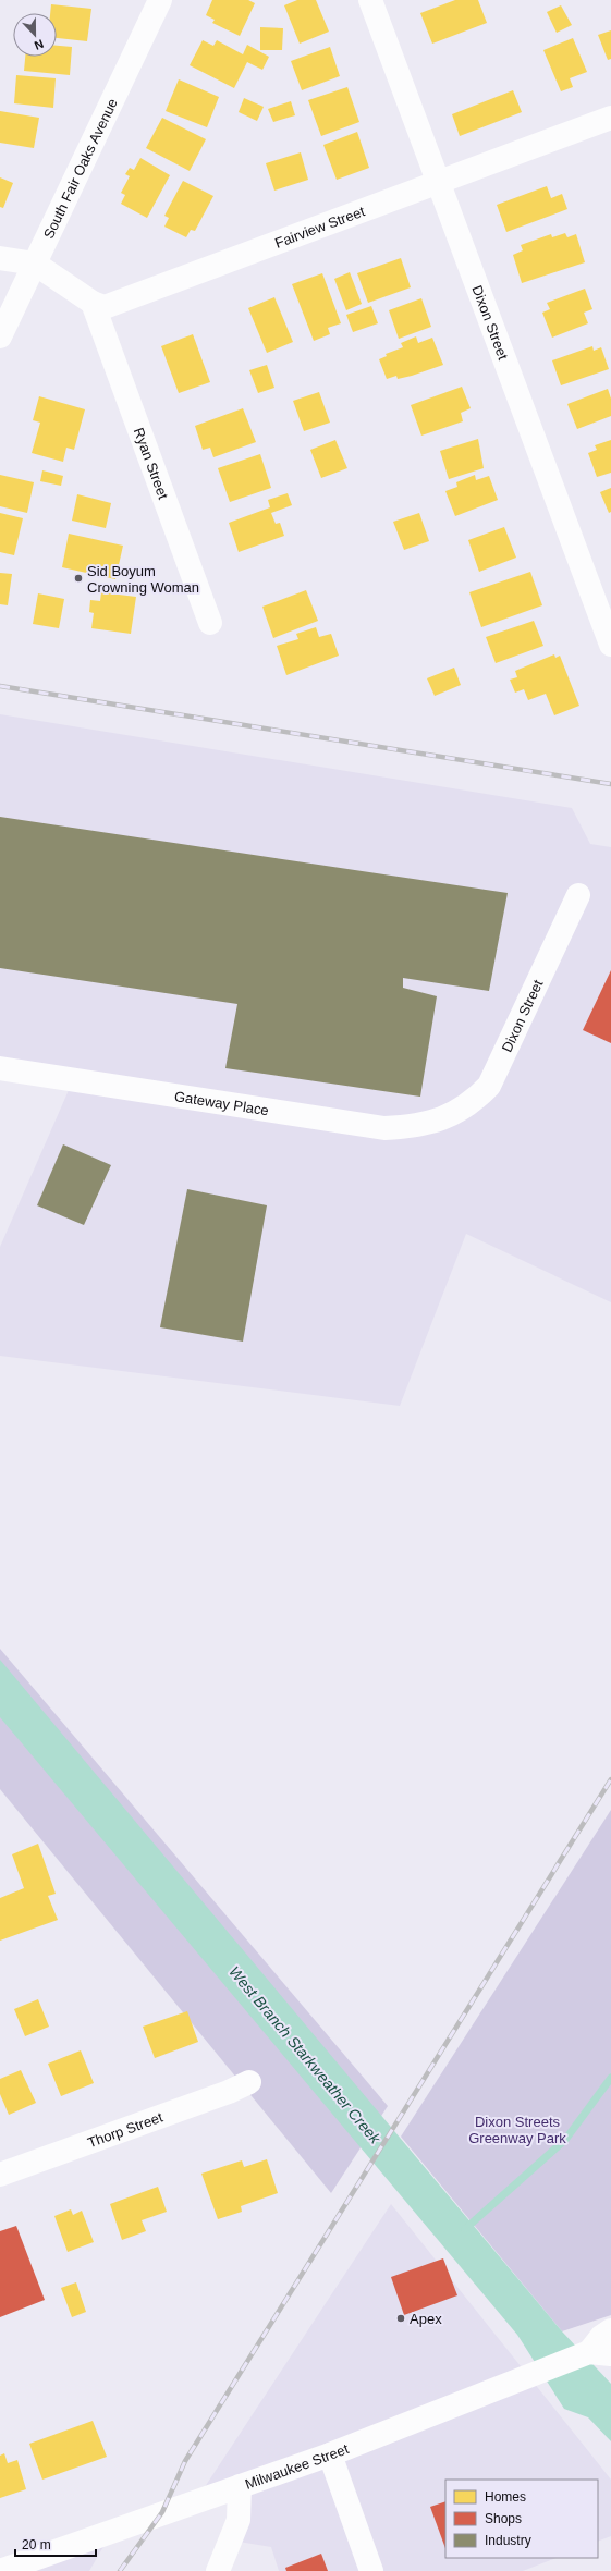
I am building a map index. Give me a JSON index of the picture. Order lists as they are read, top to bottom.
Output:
{
  "streets": {
    "street": [
      "South Fair Oaks Avenue",
      "Fairview Street",
      "Dixon Street",
      "Ryan Street",
      "Gateway Place",
      "Thorp Street",
      "Milwaukee Street"
    ]
  },
  "crossings": [
    ["Fairview Street", "Dixon Street"],
    ["Fairview Street", "Ryan Street"],
    ["Dixon Street", "Gateway Place"]
  ],
  "water": ["West Branch Starkweather Creek"],
  "parks": ["Dixon Streets Greenway Park"],
  "places": ["Sid Boyum Crowning Woman", "Apex"],
  "legend": ["Homes", "Shops", "Industry"],
  "scale_bar": "20 m",
  "north": "bottom"
}
